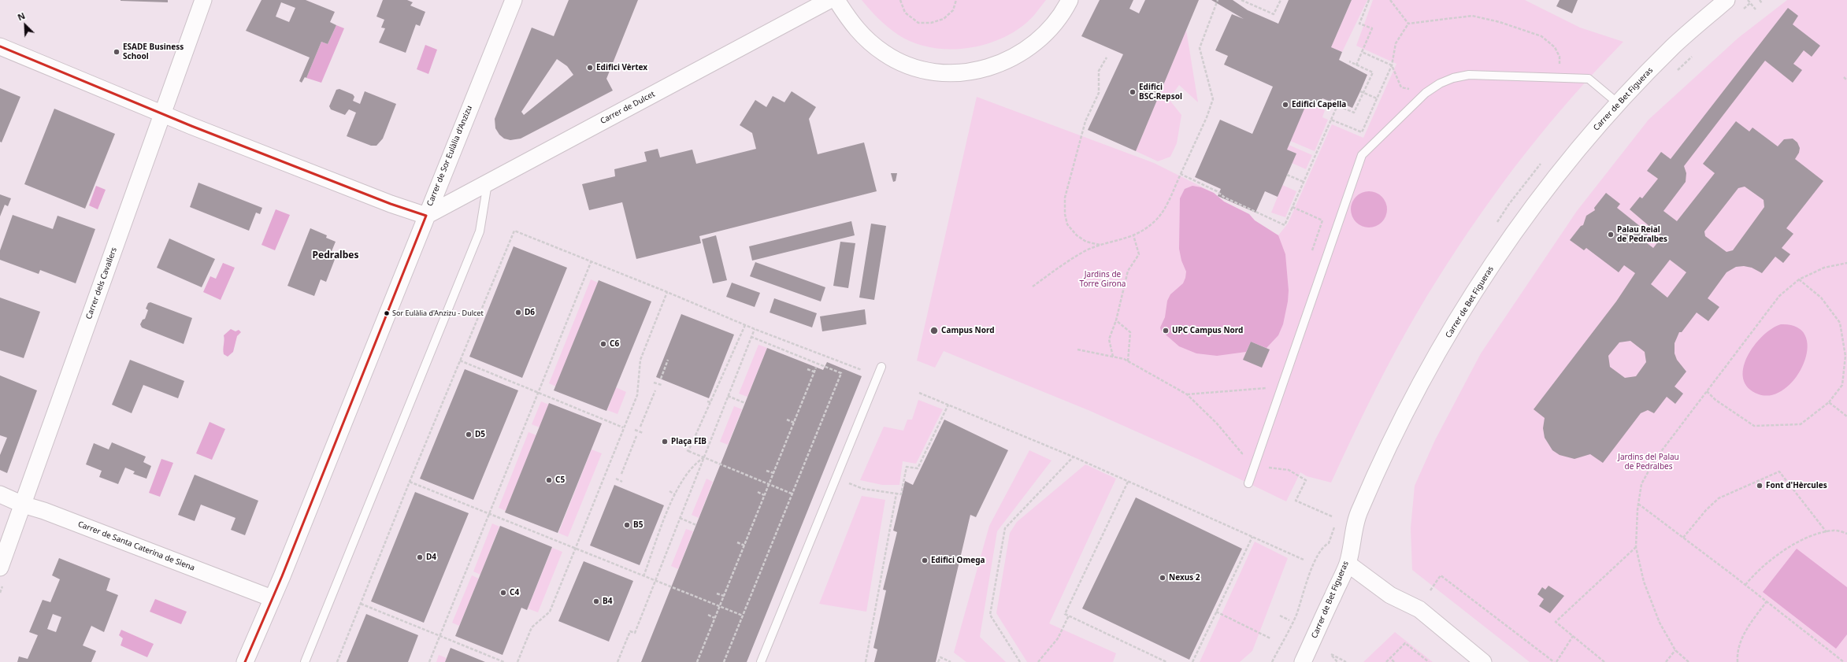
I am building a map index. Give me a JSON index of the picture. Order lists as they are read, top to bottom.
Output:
{
  "streets": {
    "street": [
      "Carrer de Bet Figueras",
      "Carrer de Dulcet",
      "Carrer de Sor Eulàlia d'Anzizu",
      "Carrer dels Cavallers",
      "Carrer de Santa Caterina de Siena"
    ]
  },
  "crossings": [
    ["Carrer de Dulcet", "Carrer de Sor Eulàlia d'Anzizu"],
    ["Carrer de Sor Eulàlia d'Anzizu", "Carrer de Santa Caterina de Siena"],
    ["Carrer dels Cavallers", "Carrer de Santa Caterina de Siena"]
  ],
  "districts": ["Pedralbes"],
  "parks": ["Jardins de Torre Girona", "Jardins del Palau de Pedralbes"],
  "places": [
    "ESADE Business School",
    "Edifici Vèrtex",
    "Edifici BSC-Repsol",
    "Edifici Capella",
    "Palau Reial de Pedralbes",
    "D6",
    "Sor Eulàlia d'Anzizu - Dulcet",
    "Campus Nord",
    "UPC Campus Nord",
    "C6",
    "D5",
    "Plaça FIB",
    "C5",
    "Font d'Hèrcules",
    "B5",
    "D4",
    "Edifici Omega",
    "Nexus 2",
    "C4",
    "B4"
  ],
  "north": "top left"
}
